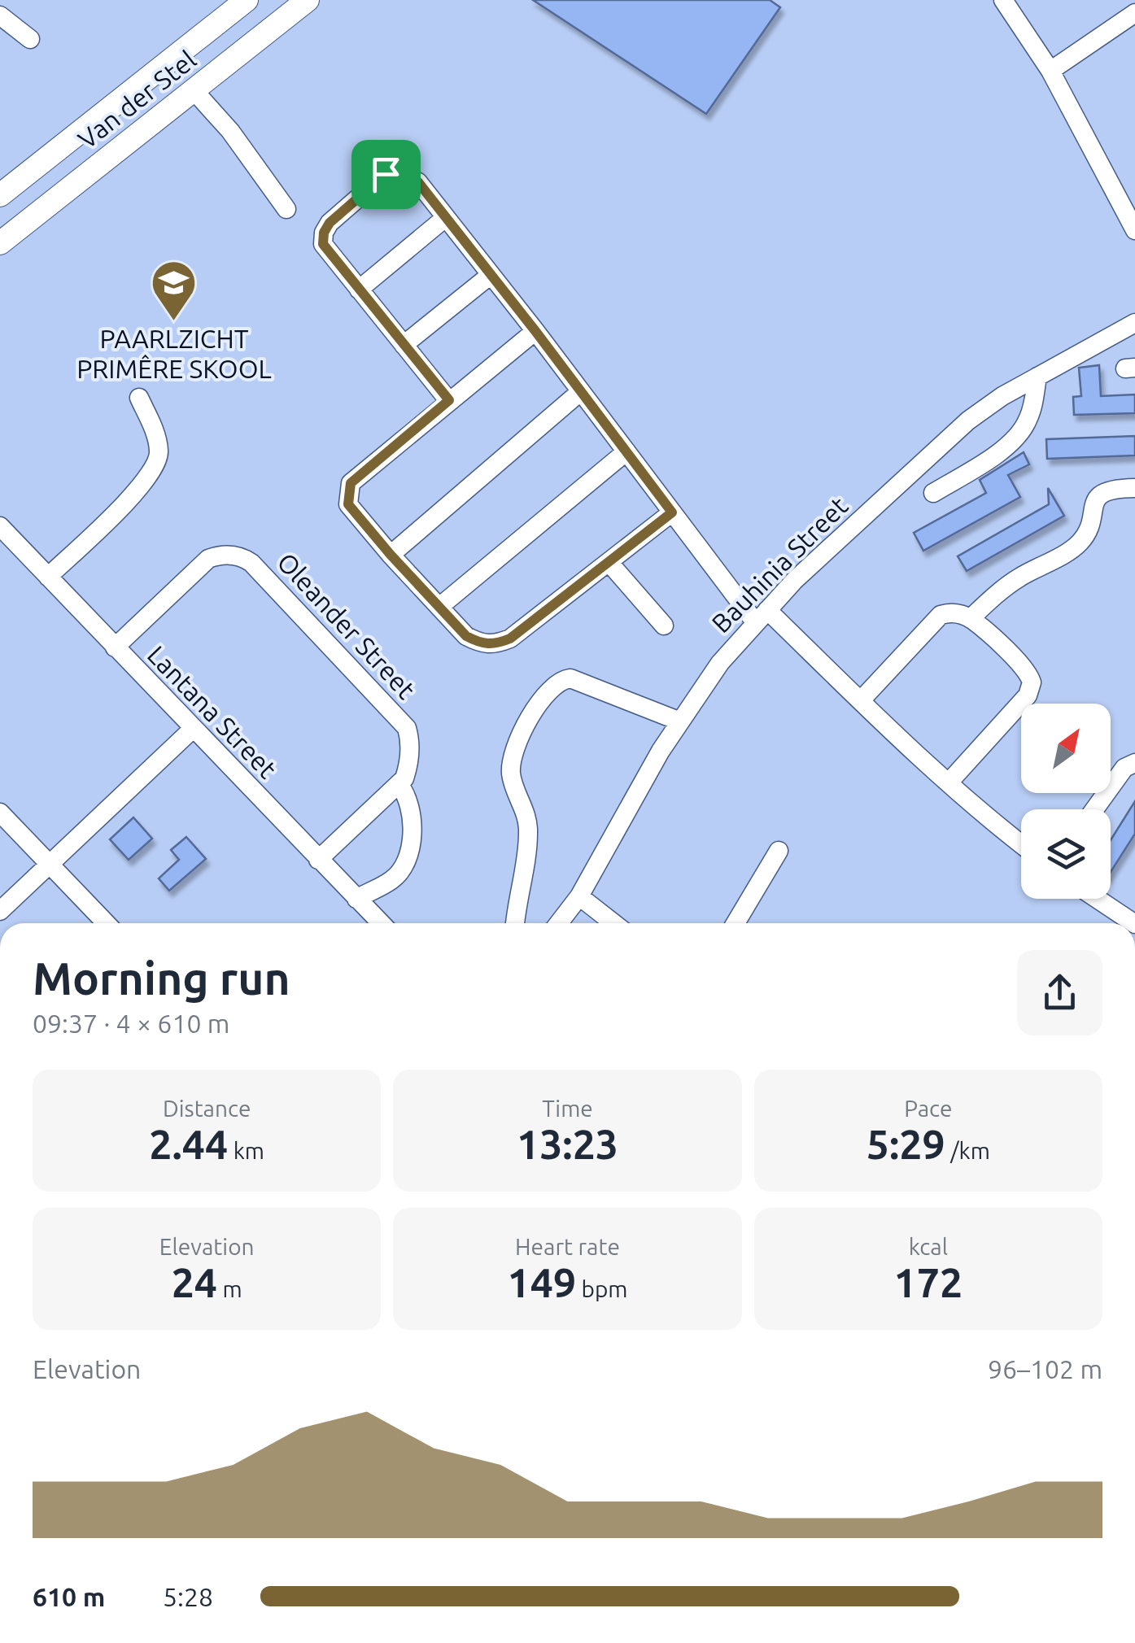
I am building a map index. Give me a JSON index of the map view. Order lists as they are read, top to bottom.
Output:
{
  "streets": {
    "main road": ["Van der Stel"],
    "street": ["Bauhinia Street", "Oleander Street", "Lantana Street"]
  },
  "crossings": [
    ["Oleander Street", "Lantana Street"]
  ],
  "places": {
    "school or university": ["PAARLZICHT PRIMÊRE SKOOL"]
  },
  "north": "top right",
  "page": {
    "heading": ["Morning run", "09:37 · 4 × 610 m"],
    "stats": [
      ["Distance", "2.44 km"],
      ["Time", "13:23"],
      ["Pace", "5:29 /km"],
      ["Elevation", "24 m"],
      ["Heart rate", "149 bpm"],
      ["kcal", "172"]
    ],
    "chart": ["Elevation", "96–102 m"],
    "list": [
      {
        "name": "610 m",
        "note": "5:28"
      }
    ]
  }
}
